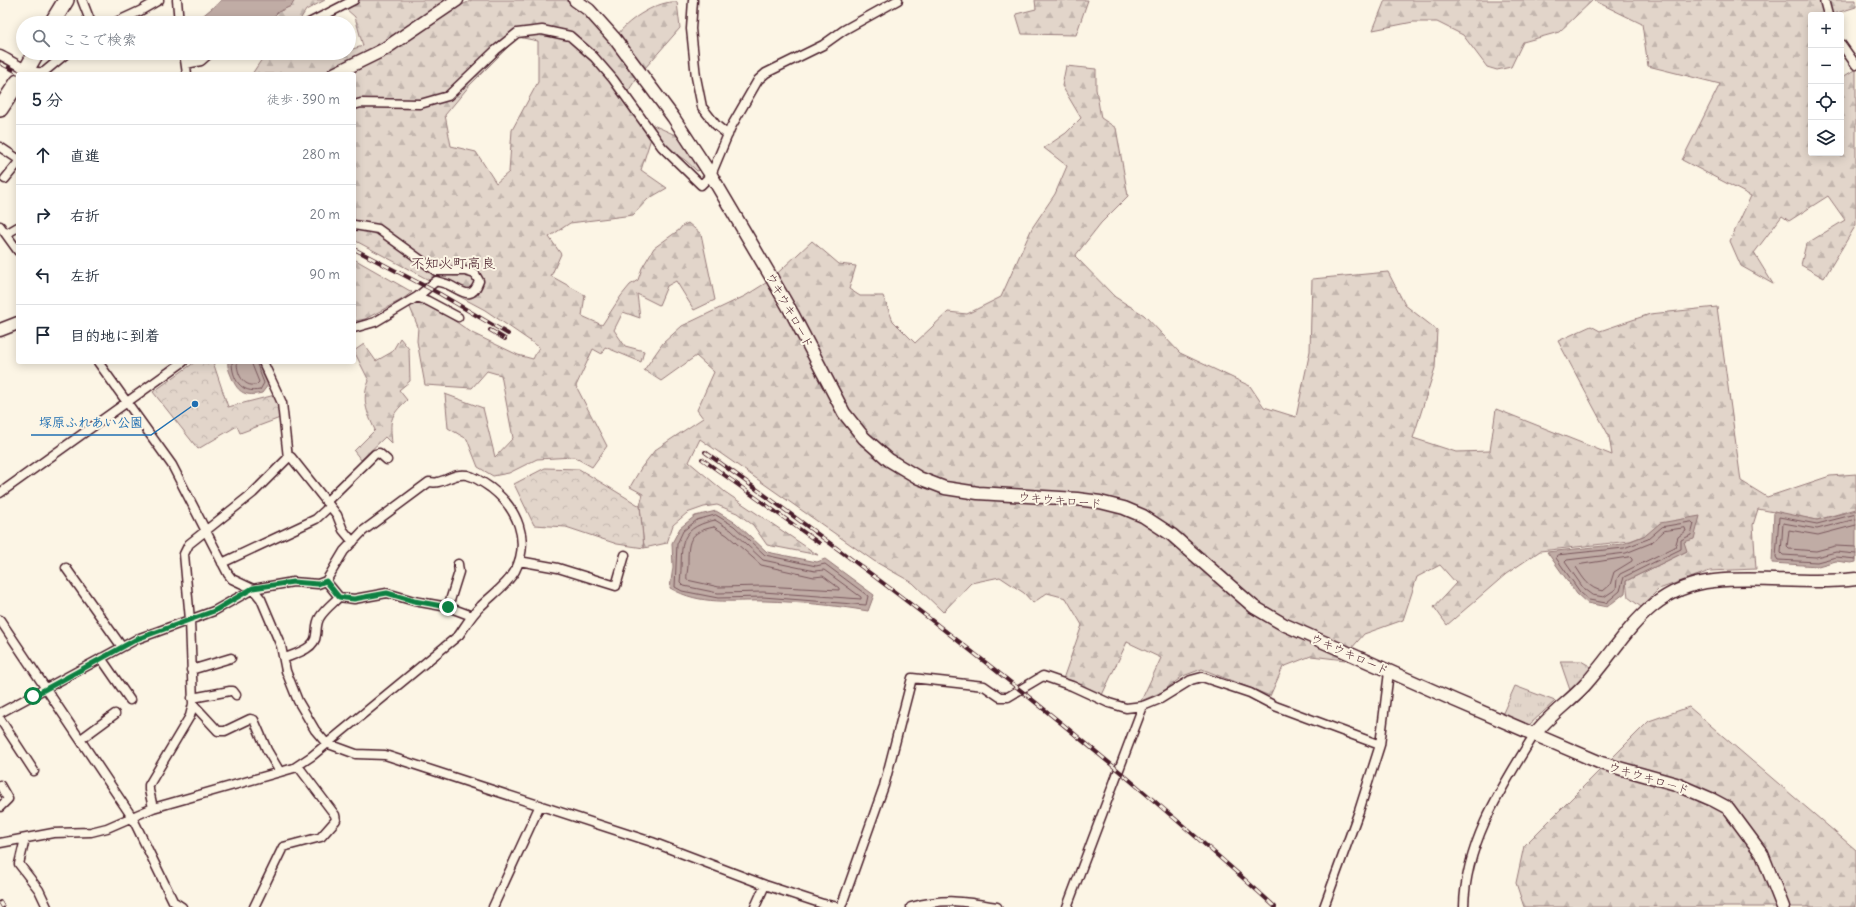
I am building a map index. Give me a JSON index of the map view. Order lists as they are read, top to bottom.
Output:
{
  "streets": {
    "street": ["ウキウキロード"]
  },
  "districts": ["不知火町高良"],
  "places": ["塚原ふれあい公園"],
  "page": {
    "map_buttons": ["+", "−"],
    "search": "ここで検索",
    "heading": ["5 分", "徒歩 · 390 m"],
    "list": [
      ["直進", "280 m"],
      ["右折", "20 m"],
      ["左折", "90 m"],
      "目的地に到着"
    ]
  }
}
